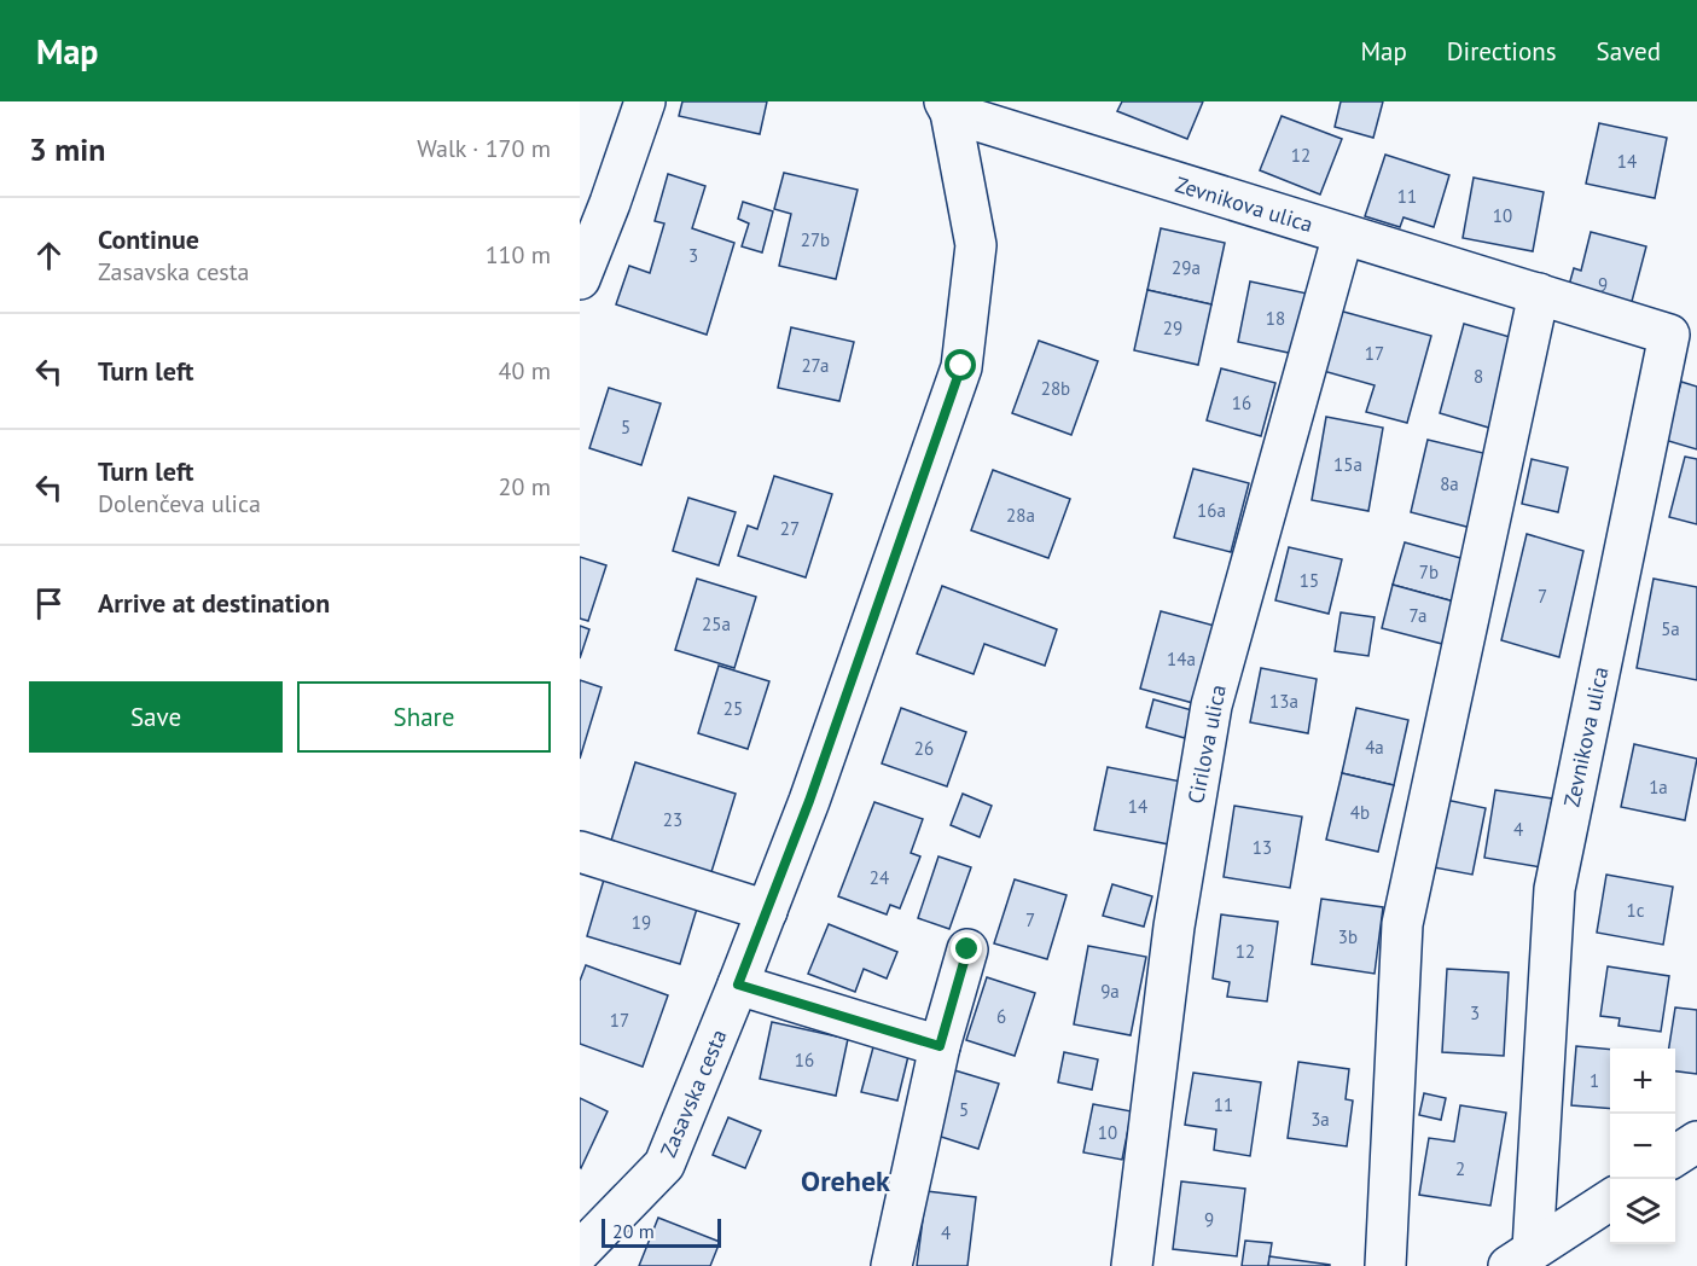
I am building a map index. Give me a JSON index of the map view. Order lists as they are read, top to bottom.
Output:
{
  "streets": {
    "street": ["Zevnikova ulica", "Cirilova ulica", "Zasavska cesta"]
  },
  "crossings": [
    ["Zevnikova ulica", "Cirilova ulica"],
    ["Zevnikova ulica", "Zasavska cesta"]
  ],
  "districts": ["Orehek"],
  "house_numbers": [
    "12",
    "14",
    "11",
    "10",
    "27b",
    "3",
    "29a",
    "9",
    "18",
    "29",
    "17",
    "27a",
    "8",
    "28b",
    "16",
    "5",
    "15a",
    "8a",
    "16a",
    "28a",
    "27",
    "7b",
    "15",
    "7",
    "7a",
    "25a",
    "5a",
    "14a",
    "13a",
    "25",
    "4a",
    "26",
    "1a",
    "14",
    "4b",
    "23",
    "4",
    "13",
    "24",
    "1c",
    "7",
    "19",
    "3b",
    "12",
    "9a",
    "3",
    "6",
    "17",
    "16",
    "1",
    "11",
    "5",
    "3a",
    "10",
    "2",
    "9",
    "4"
  ],
  "scale_bar": "20 m",
  "page": {
    "header": "Map",
    "nav": ["Map", "Directions", "Saved"],
    "heading": ["3 min", "Walk · 170 m"],
    "list": [
      ["Continue", "Zasavska cesta", "110 m"],
      ["Turn left", "40 m"],
      ["Turn left", "Dolenčeva ulica", "20 m"],
      "Arrive at destination"
    ],
    "buttons": ["Save", "Share"],
    "map_buttons": ["+", "−"],
    "scale": "20 m"
  }
}
